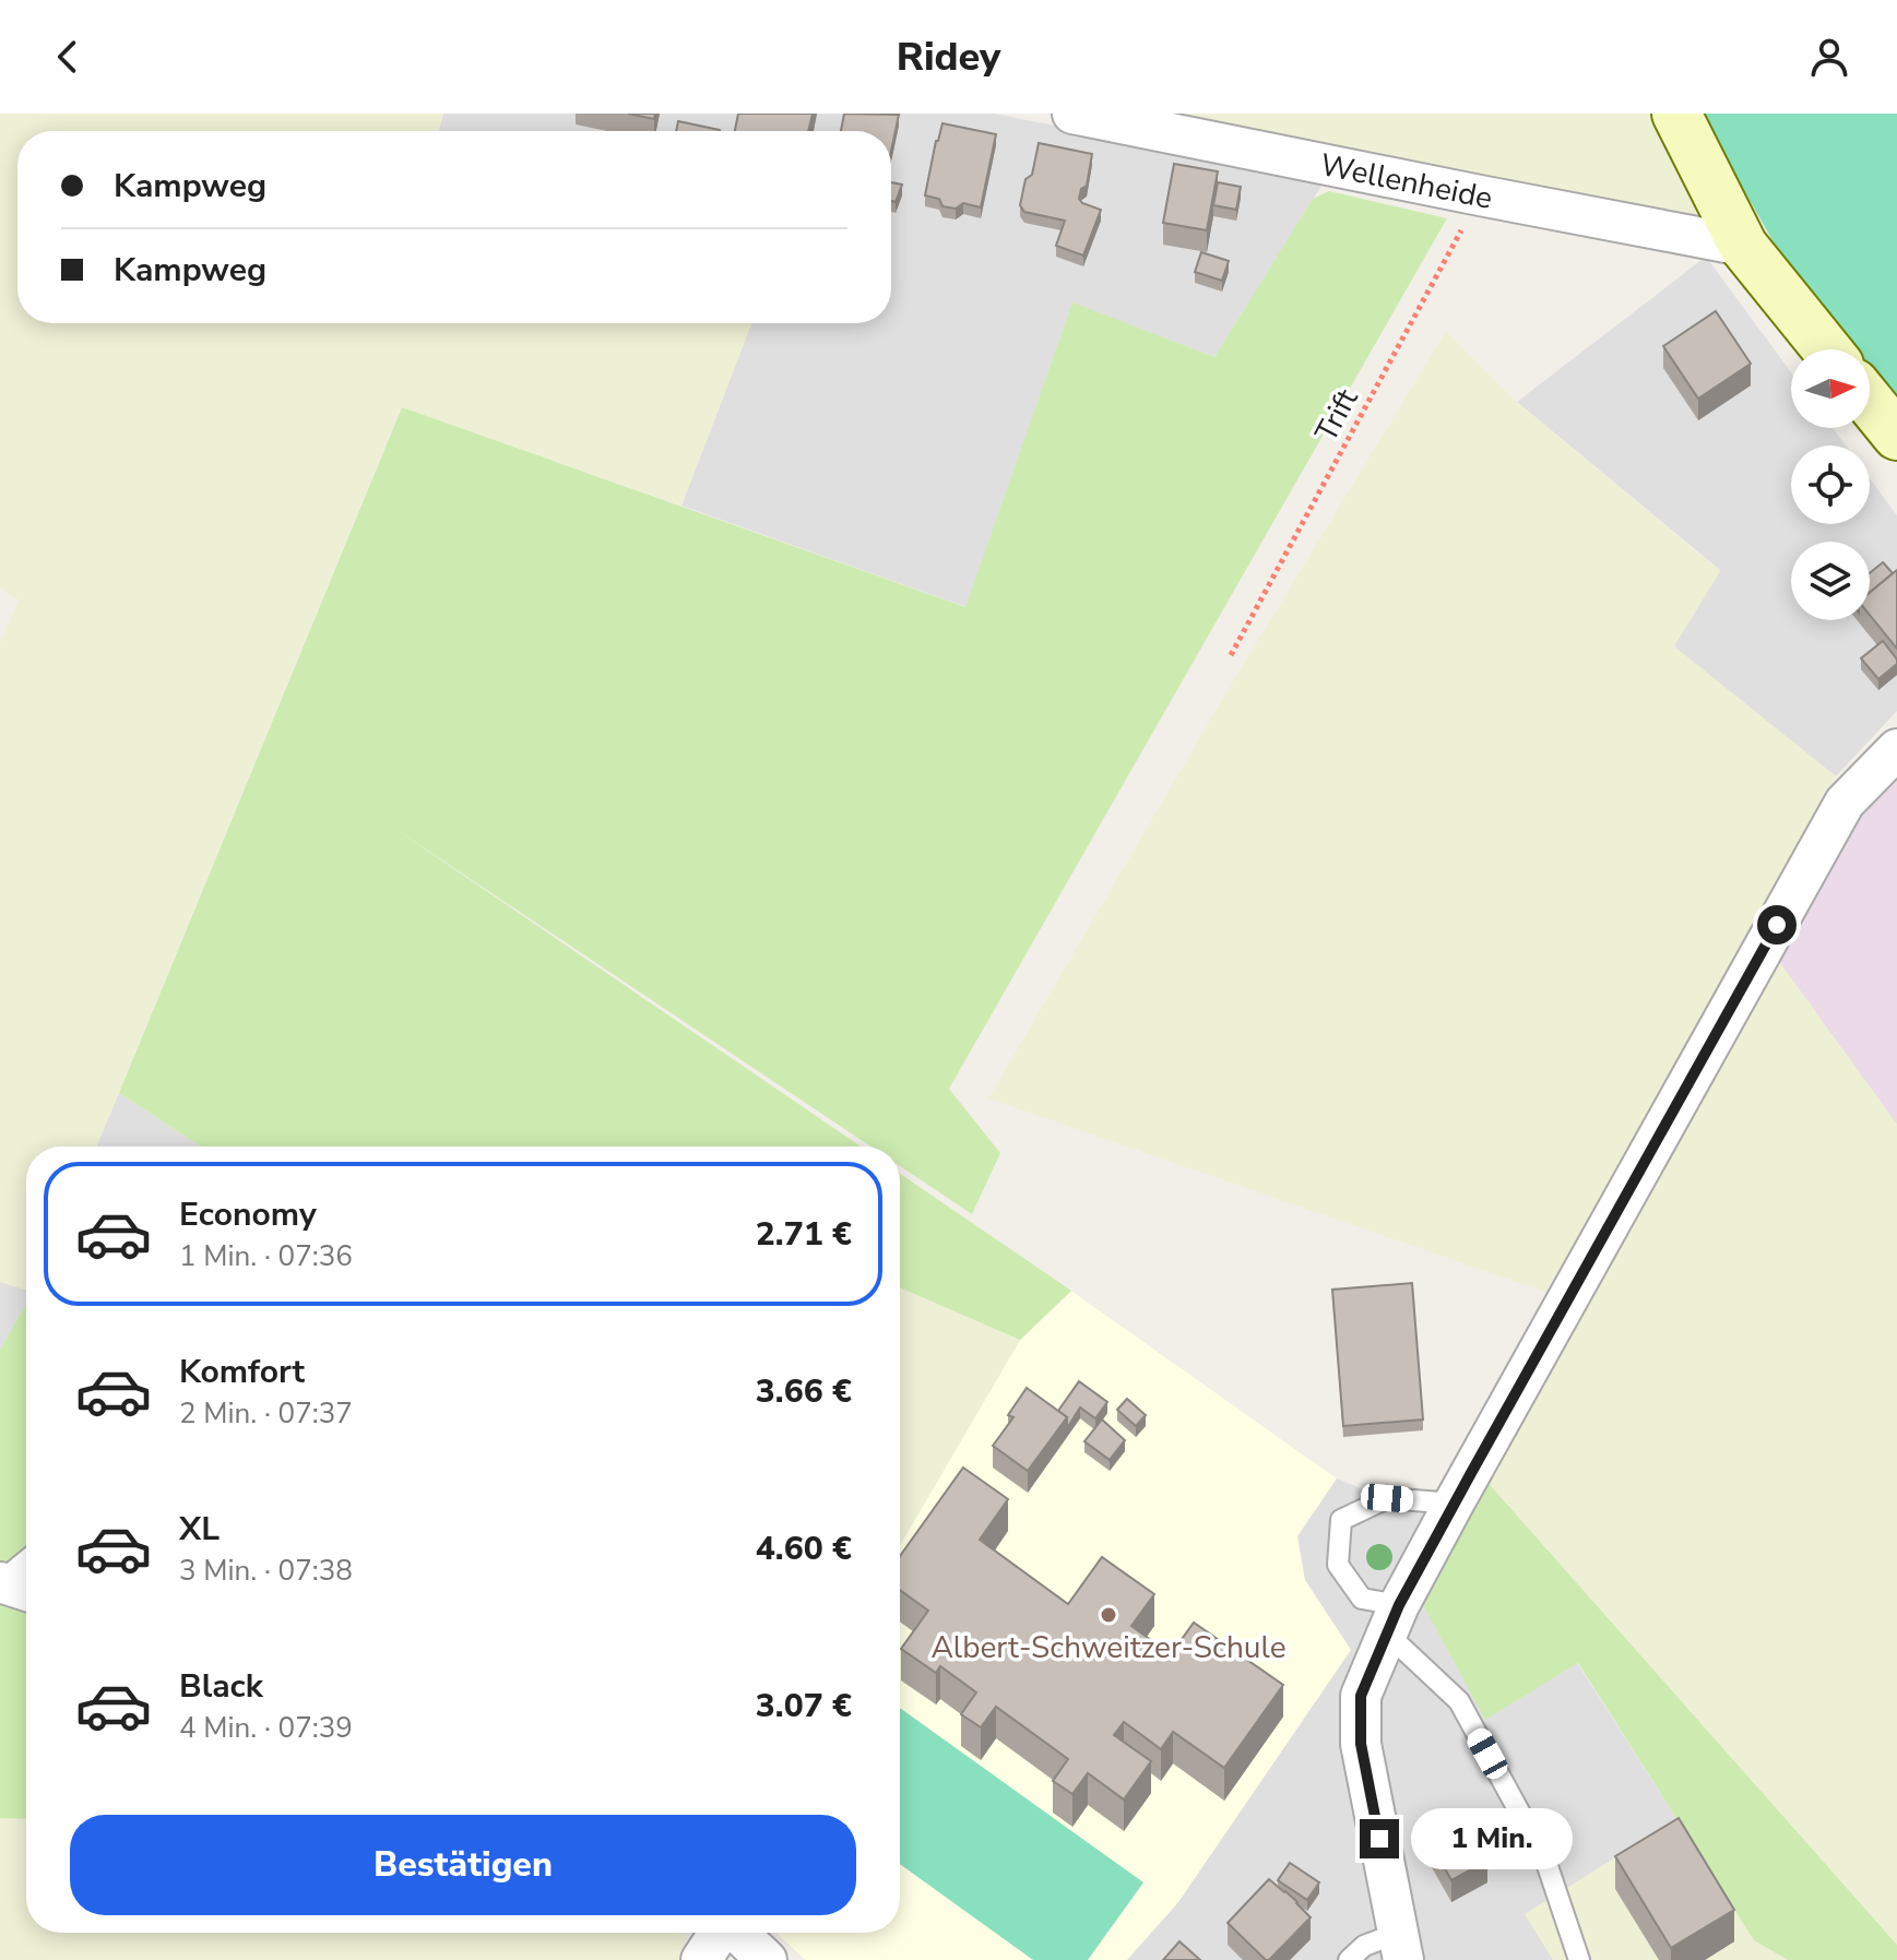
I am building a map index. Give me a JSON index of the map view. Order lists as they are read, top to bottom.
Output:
{
  "streets": {
    "street": ["Wellenheide"],
    "path": ["Trift"]
  },
  "crossings": [
    ["Wellenheide", "Trift"]
  ],
  "places": ["Albert-Schweitzer-Schule"],
  "north": "right",
  "page": {
    "header": "Ridey",
    "banner": ["Kampweg", "Kampweg"],
    "list": [
      {
        "name": "Economy",
        "note": "1 Min. · 07:36",
        "value": "2.71 €"
      },
      {
        "name": "Komfort",
        "note": "2 Min. · 07:37",
        "value": "3.66 €"
      },
      {
        "name": "XL",
        "note": "3 Min. · 07:38",
        "value": "4.60 €"
      },
      {
        "name": "Black",
        "note": "4 Min. · 07:39",
        "value": "3.07 €"
      }
    ],
    "buttons": "Bestätigen",
    "bubble": "1 Min."
  }
}
